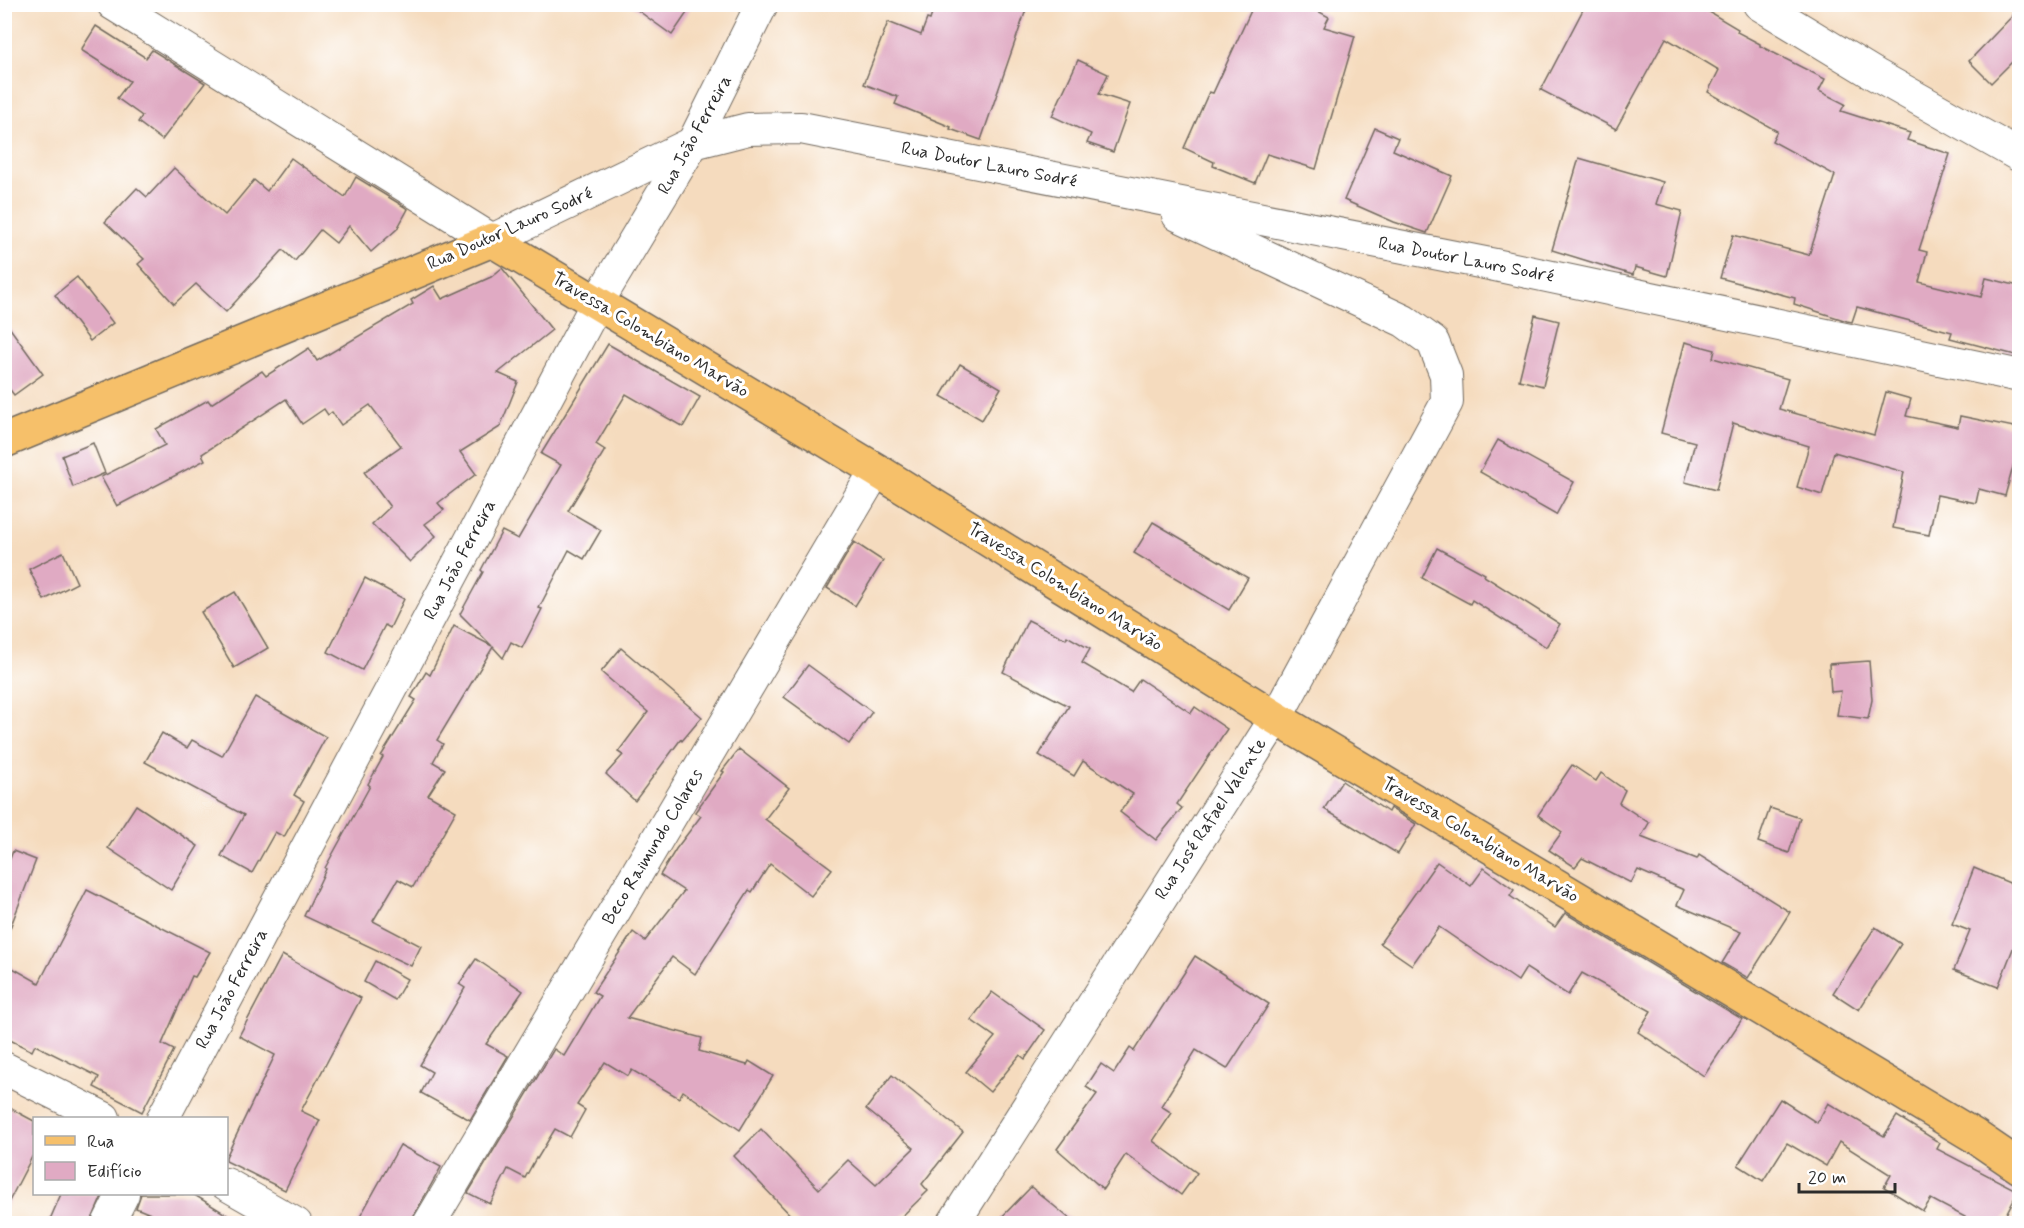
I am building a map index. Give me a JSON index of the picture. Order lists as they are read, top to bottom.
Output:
{
  "streets": {
    "main road": ["Rua Doutor Lauro Sodré", "Travessa Colombiano Marvão"],
    "street": ["Rua João Ferreira", "Rua José Rafael Valente", "Beco Raimundo Colares"]
  },
  "crossings": [
    ["Rua João Ferreira", "Rua Doutor Lauro Sodré"],
    ["Rua João Ferreira", "Travessa Colombiano Marvão"],
    ["Rua Doutor Lauro Sodré", "Travessa Colombiano Marvão"],
    ["Rua Doutor Lauro Sodré", "Rua José Rafael Valente"],
    ["Travessa Colombiano Marvão", "Rua José Rafael Valente"],
    ["Travessa Colombiano Marvão", "Beco Raimundo Colares"]
  ],
  "legend": ["Rua", "Edifício"],
  "scale_bar": "20 m"
}
